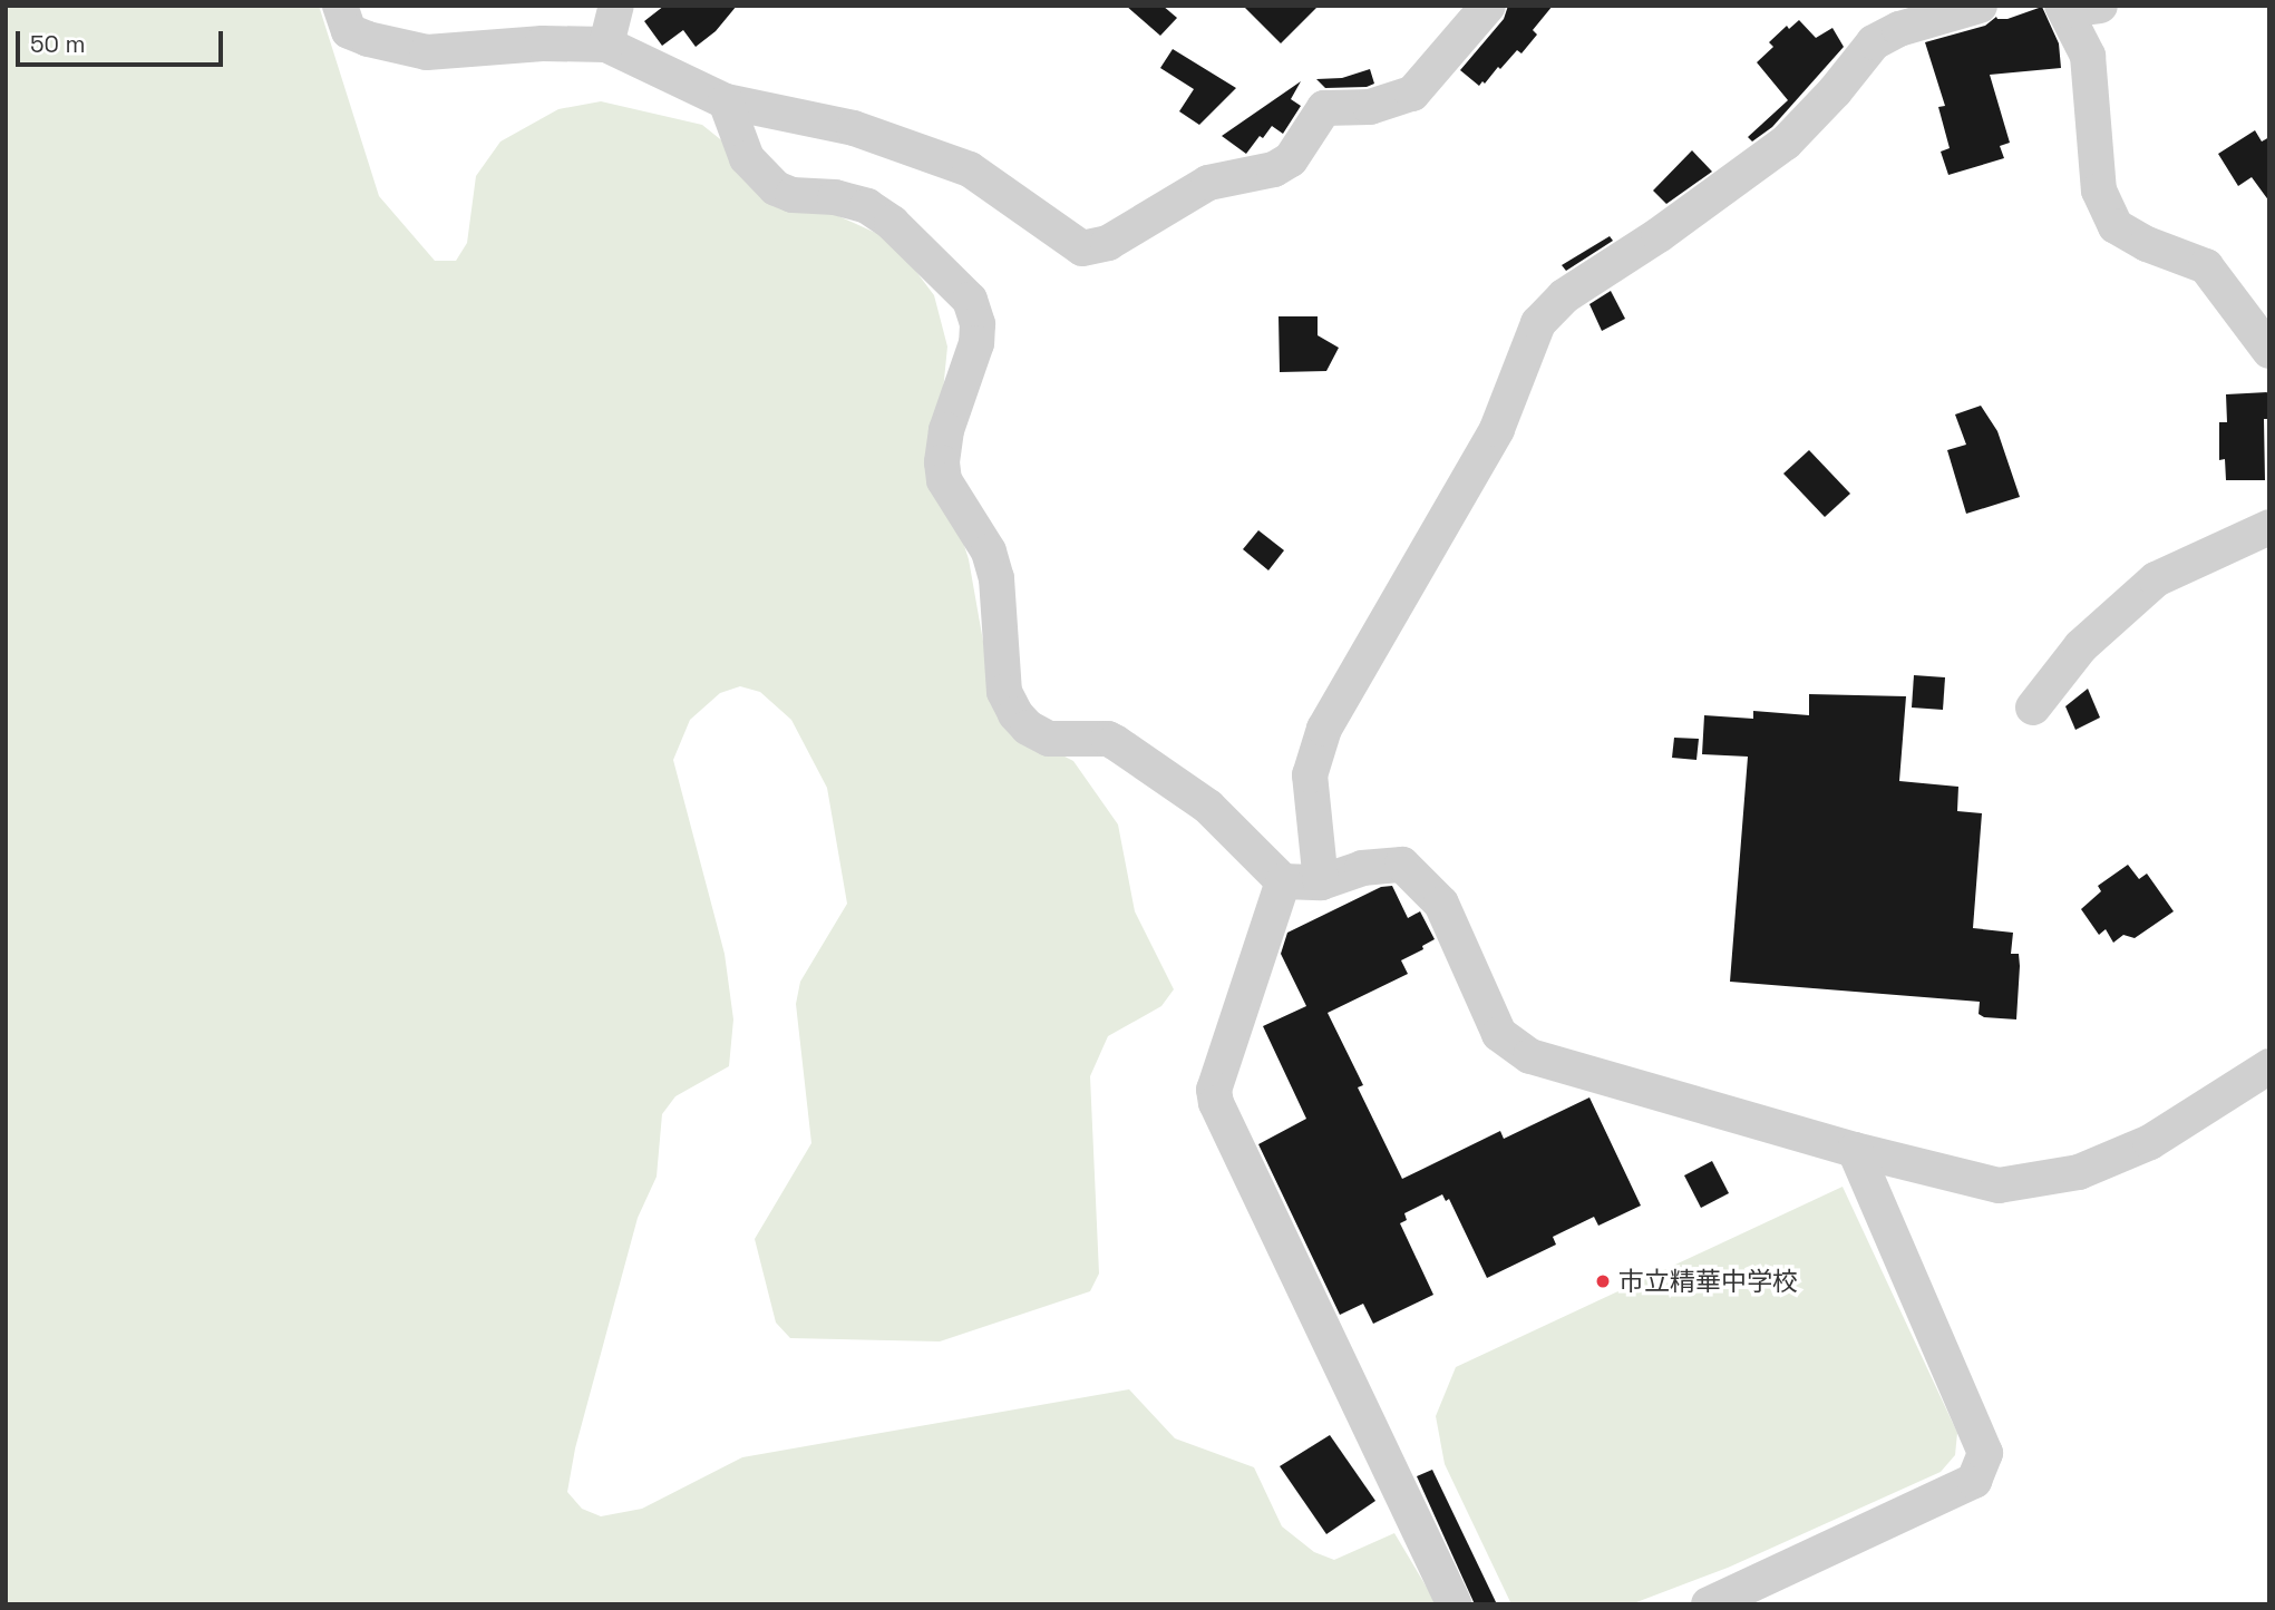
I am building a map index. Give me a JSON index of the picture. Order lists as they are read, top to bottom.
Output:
{
  "places": ["市立精華中学校"],
  "scale_bar": "50 m"
}
